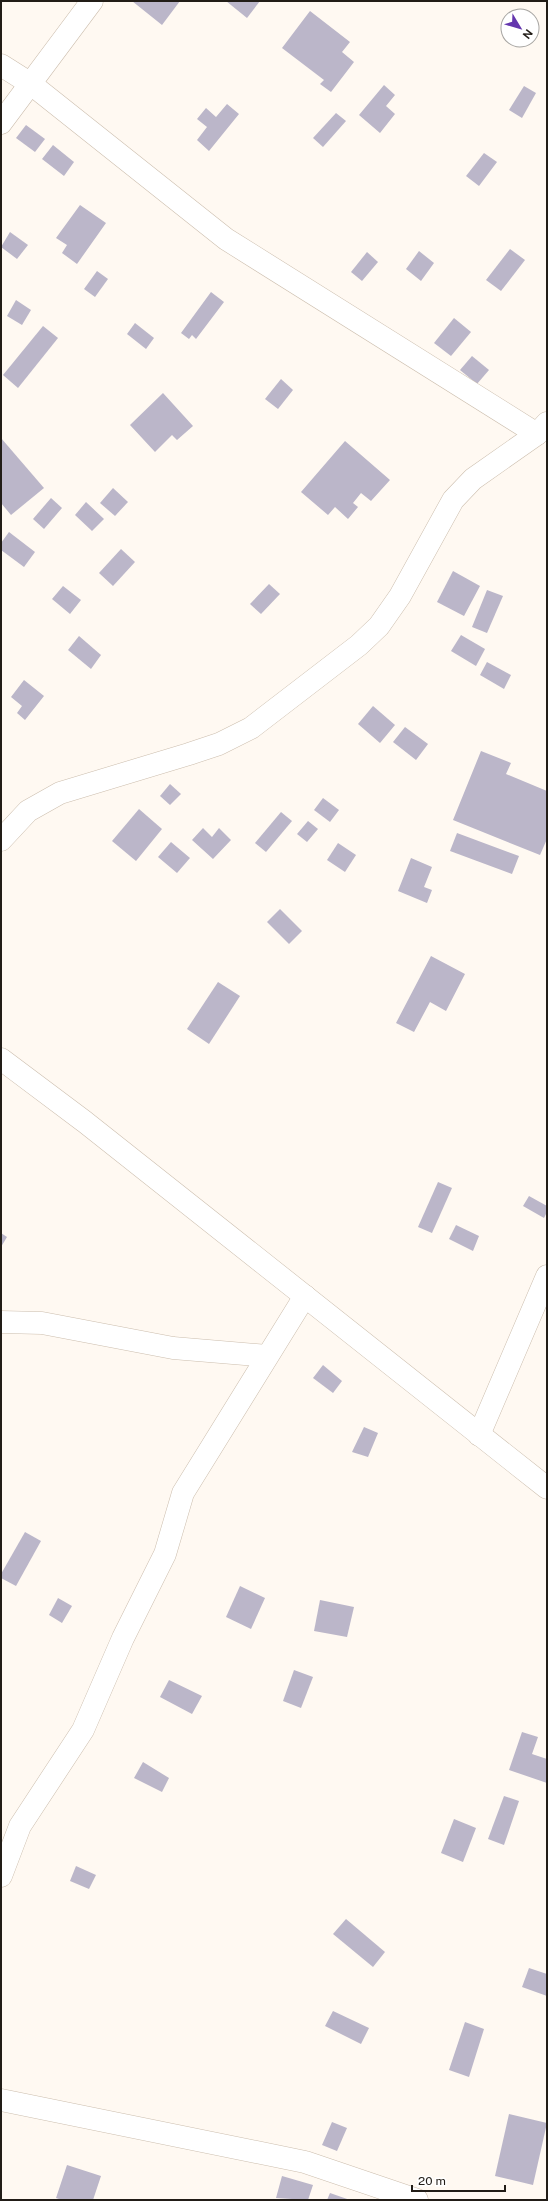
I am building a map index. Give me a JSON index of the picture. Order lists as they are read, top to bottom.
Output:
{
  "scale_bar": "20 m",
  "north": "bottom right"
}
